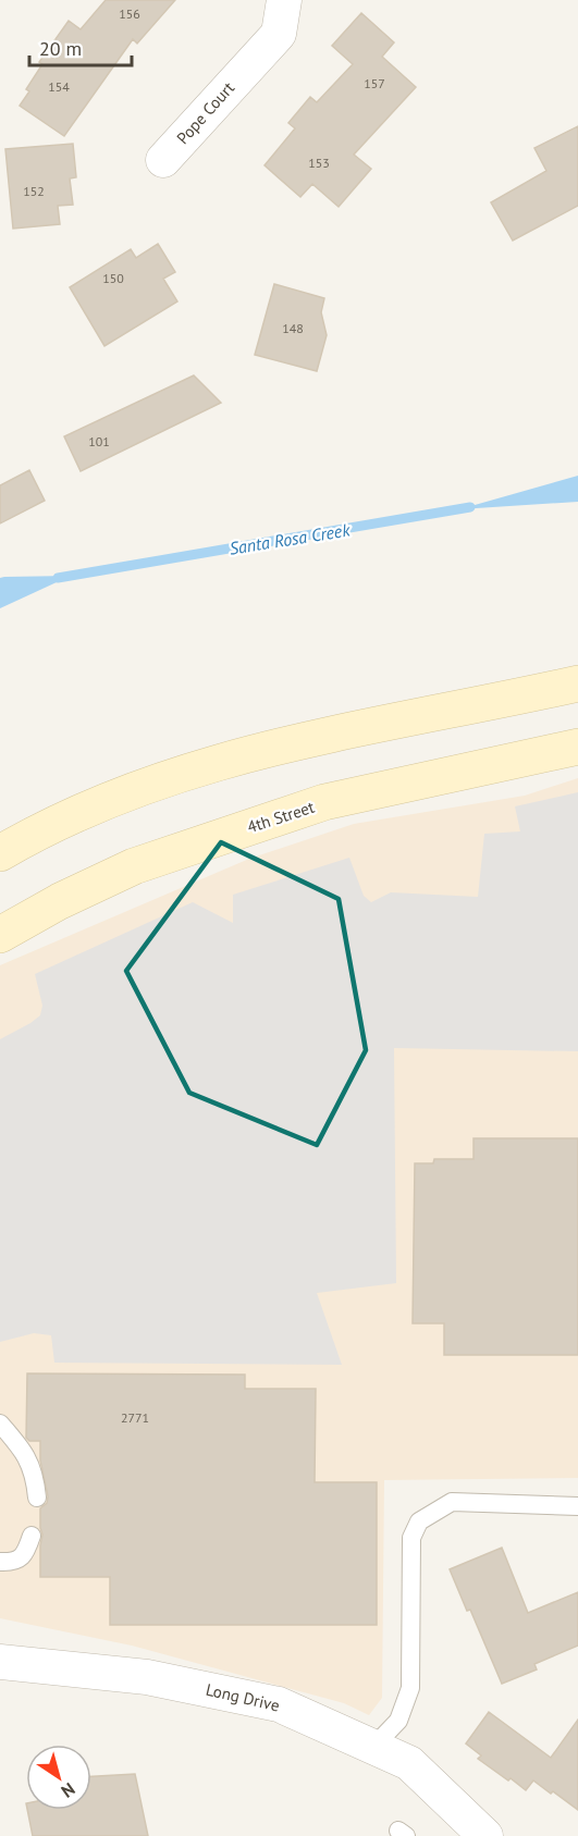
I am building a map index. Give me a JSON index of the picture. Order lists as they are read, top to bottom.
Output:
{
  "streets": {
    "main road": ["4th Street"],
    "street": ["Pope Court", "Long Drive"]
  },
  "water": ["Santa Rosa Creek"],
  "house_numbers": [
    "156",
    "157",
    "154",
    "153",
    "152",
    "150",
    "148",
    "101",
    "2771"
  ],
  "scale_bar": "20 m",
  "north": "bottom right"
}
